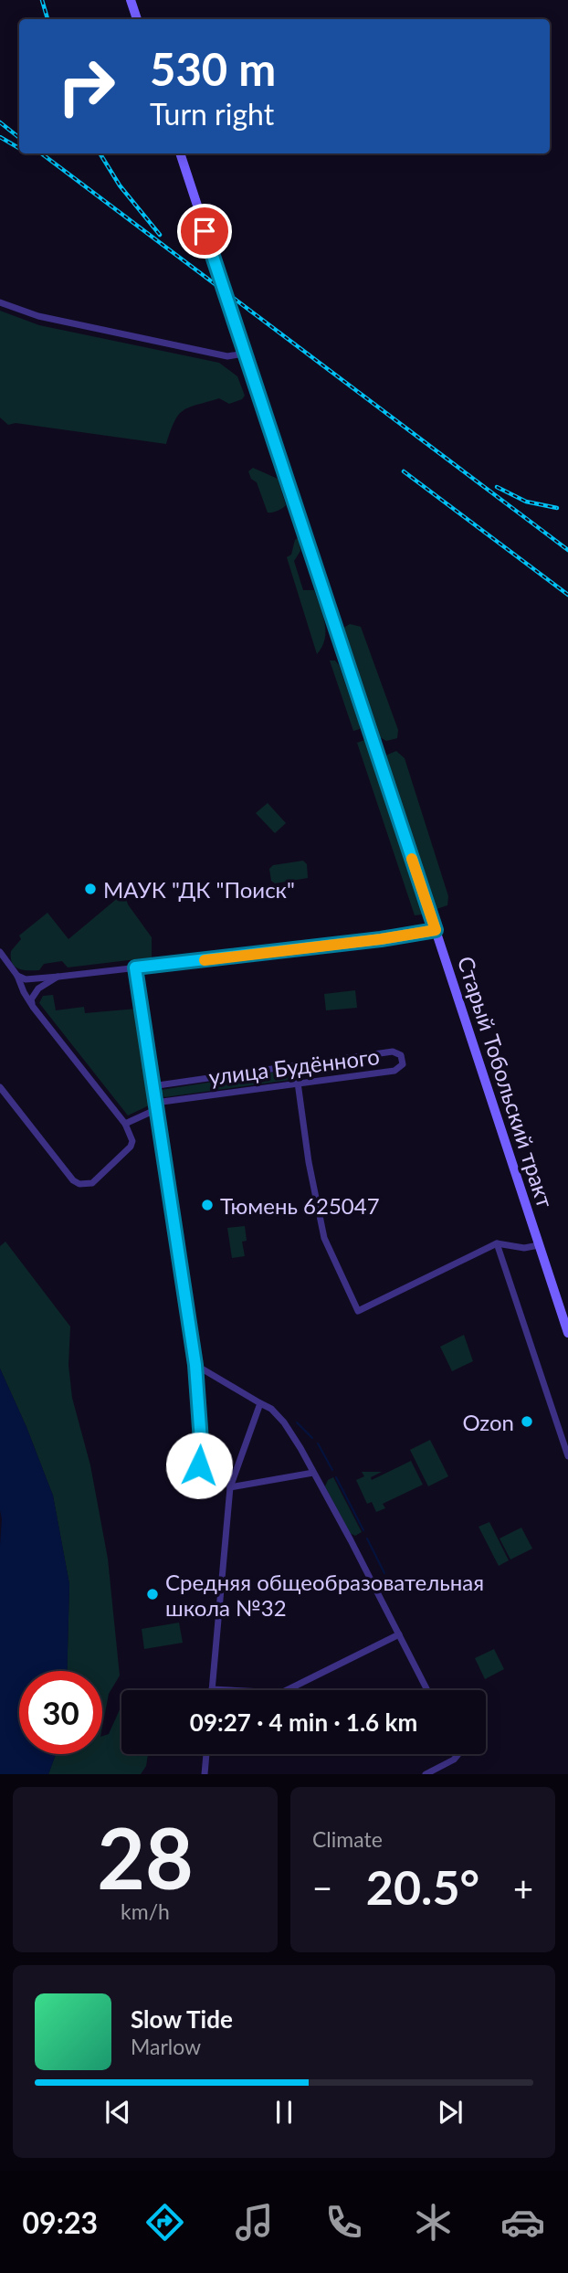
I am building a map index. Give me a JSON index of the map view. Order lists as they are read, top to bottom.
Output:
{
  "streets": {
    "street": ["улица Будённого", "Старый Тобольский тракт"]
  },
  "places": [
    "МАУК \"ДК \"Поиск\"",
    "Тюмень 625047",
    "Ozon",
    "Средняя общеобразовательная школа №32"
  ],
  "page": {
    "turn": ["530 m", "Turn right"],
    "limit": "30",
    "trip": "09:27 · 4 min · 1.6 km",
    "tile": [
      ["28", "km/h"],
      "Climate"
    ],
    "heat": ["−", "20.5°", "+"],
    "song": ["Slow Tide", "Marlow"],
    "tabs": "09:23"
  }
}
